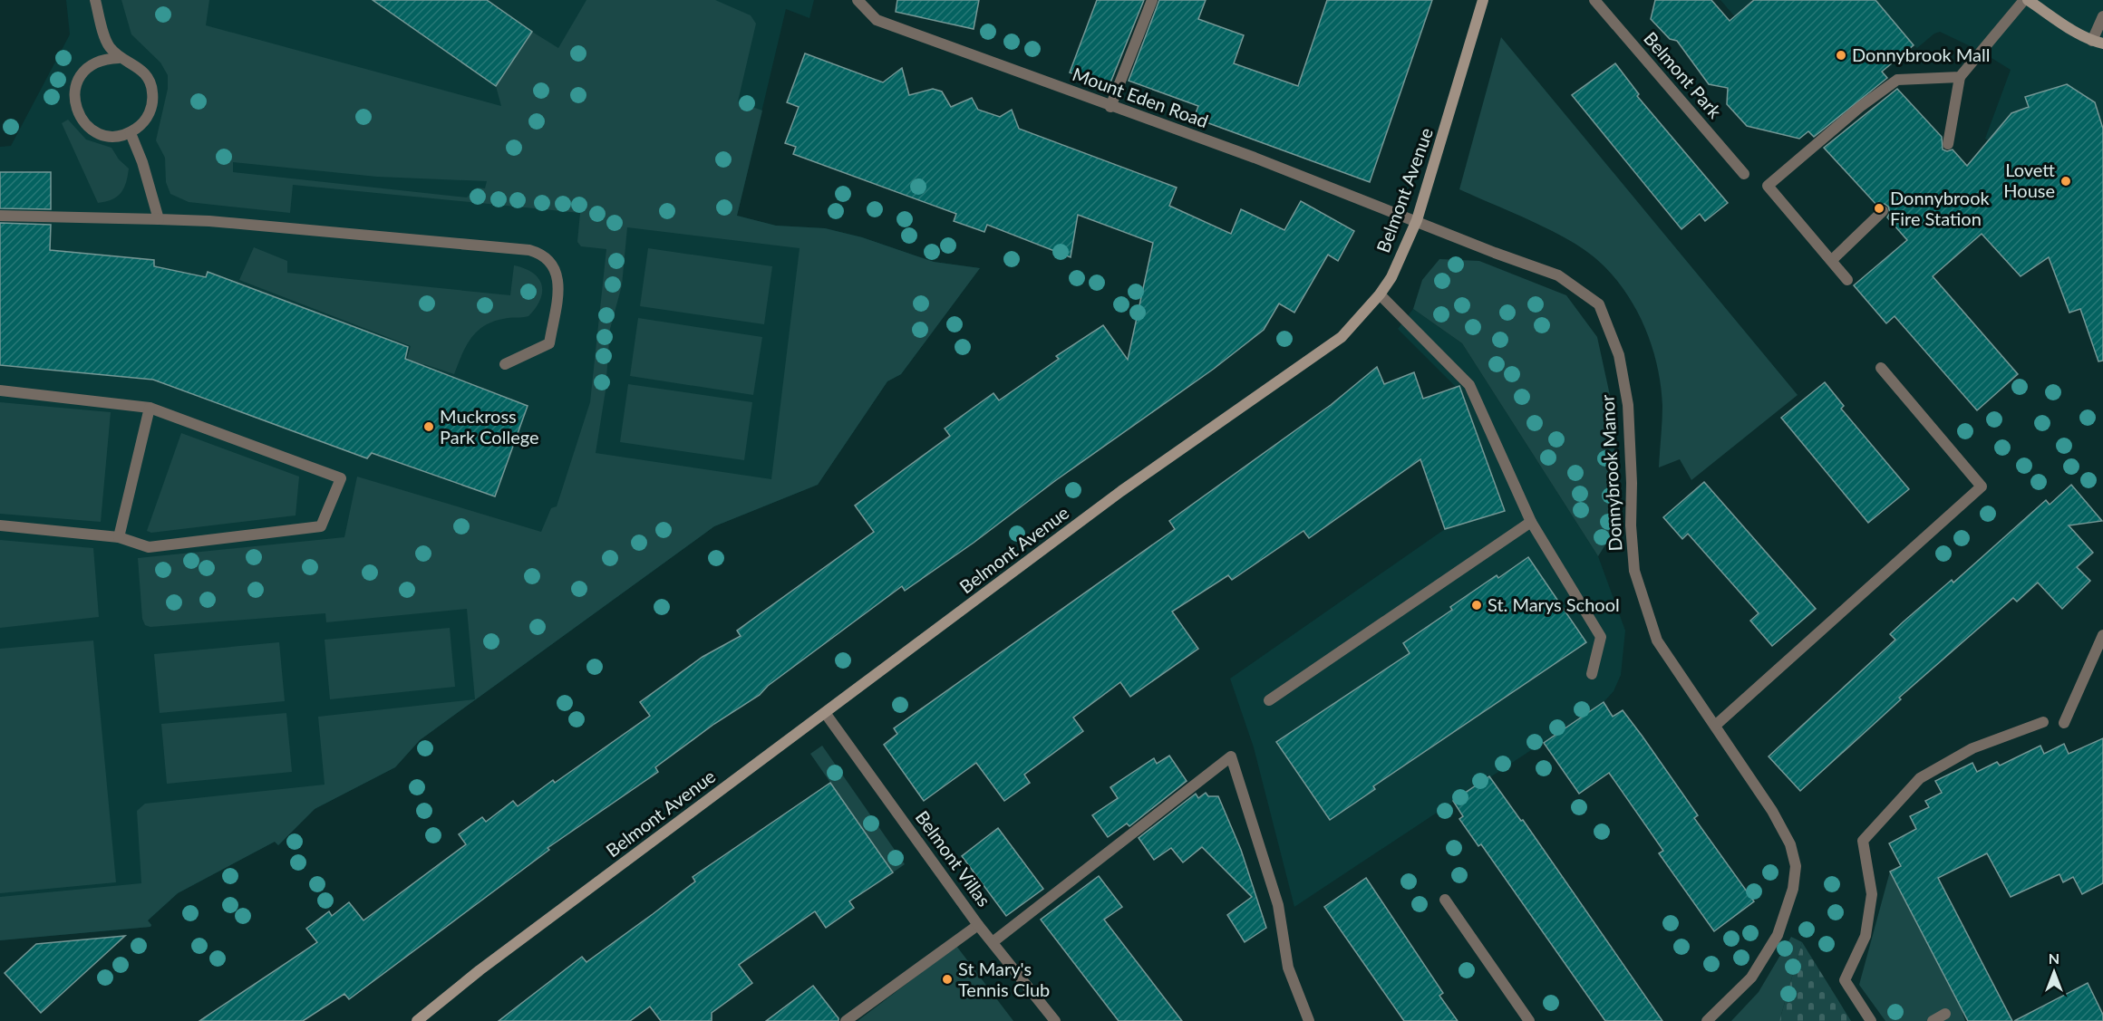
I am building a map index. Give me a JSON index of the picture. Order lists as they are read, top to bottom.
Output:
{
  "streets": {
    "street": [
      "Belmont Park",
      "Mount Eden Road",
      "Belmont Avenue",
      "Donnybrook Manor",
      "Belmont Villas"
    ]
  },
  "crossings": [
    ["Mount Eden Road", "Belmont Avenue"],
    ["Mount Eden Road", "Donnybrook Manor"],
    ["Belmont Avenue", "Donnybrook Manor"],
    ["Belmont Avenue", "Belmont Villas"]
  ],
  "places": [
    "Donnybrook Mall",
    "Lovett House",
    "Donnybrook Fire Station",
    "Muckross Park College",
    "St. Marys School",
    "St Mary's Tennis Club"
  ],
  "north": "top"
}
